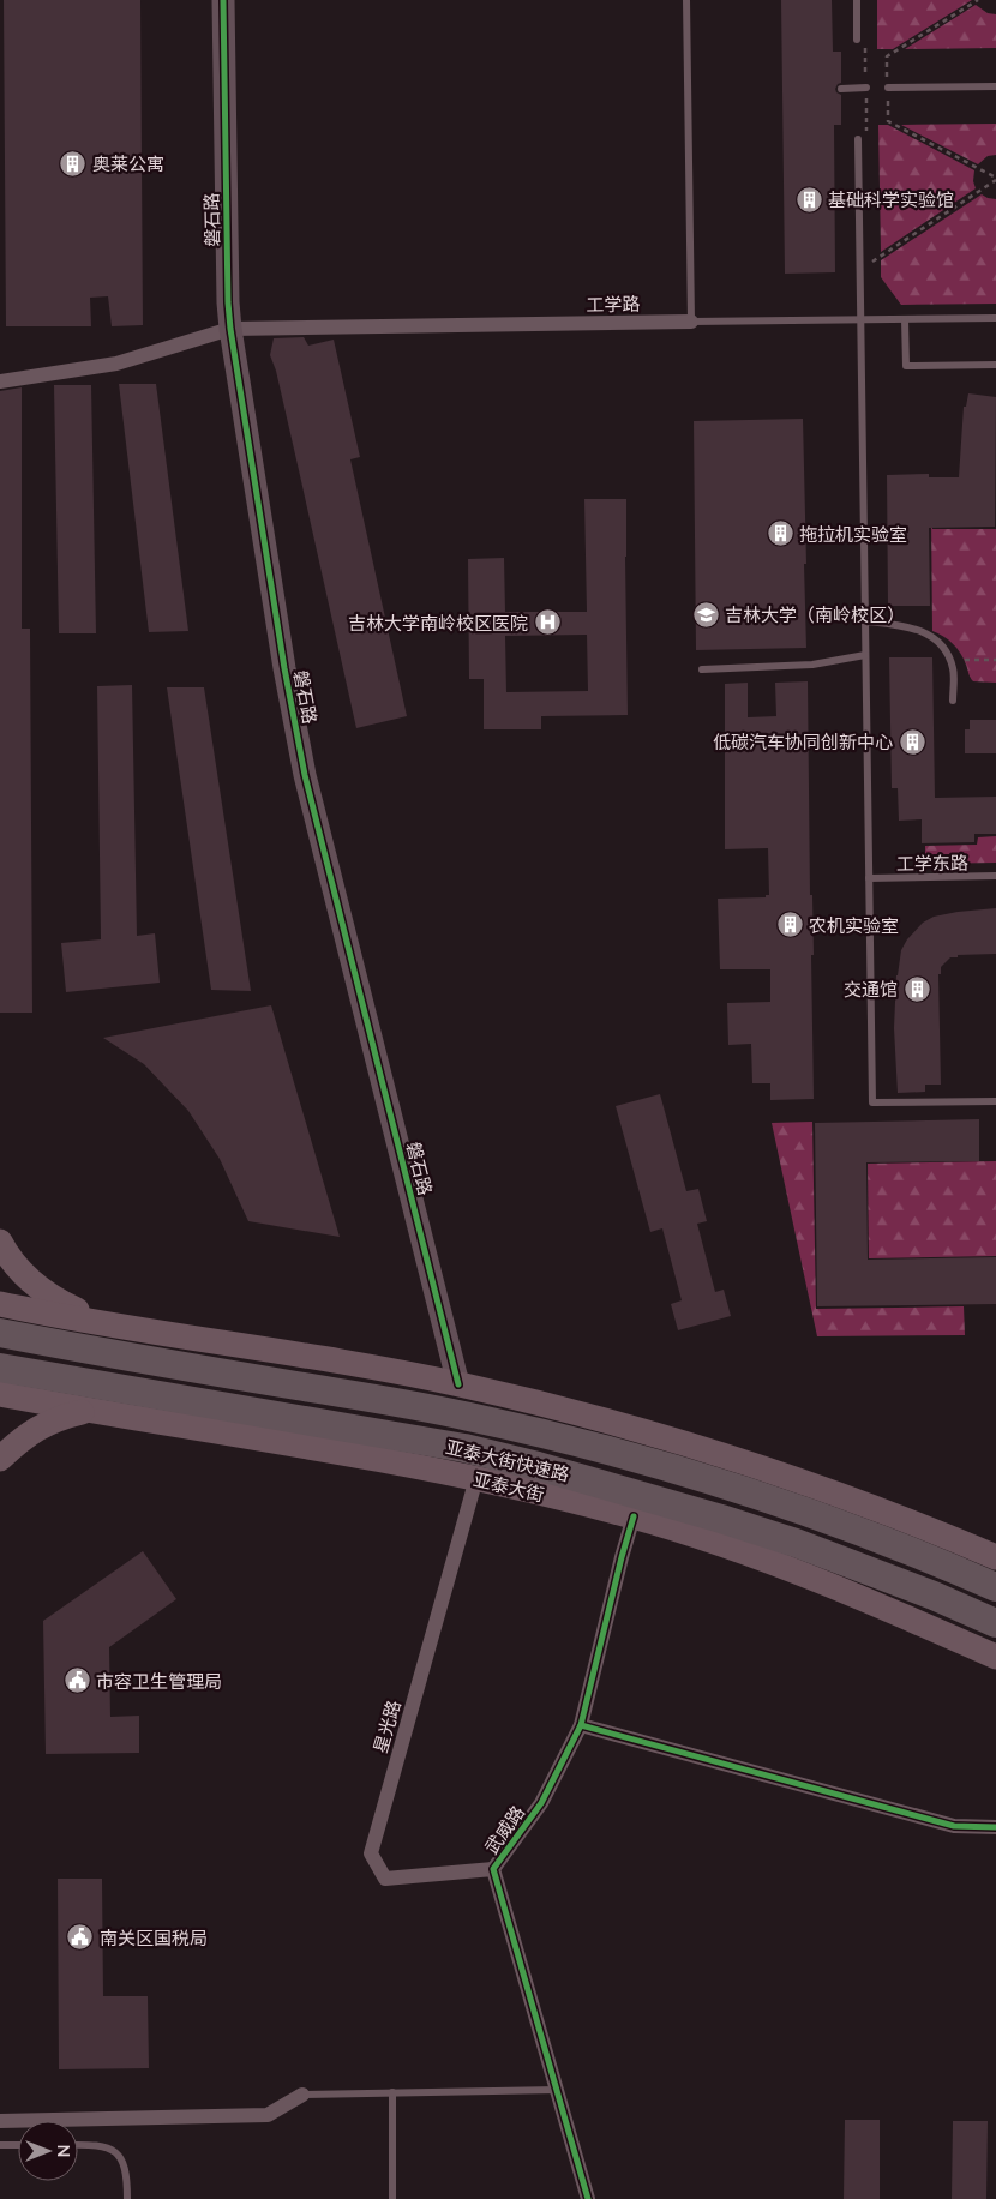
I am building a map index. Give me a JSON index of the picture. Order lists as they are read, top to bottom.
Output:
{
  "streets": {
    "highway": ["亚泰大街快速路"],
    "main road": ["亚泰大街"],
    "street": [
      "磐石路",
      "工学路",
      "星光路",
      "武威路"
    ],
    "lane": ["工学东路"]
  },
  "crossings": [
    ["磐石路", "工学路"],
    ["亚泰大街", "星光路"],
    ["亚泰大街", "武威路"],
    ["星光路", "武威路"]
  ],
  "places": {
    "building": [
      "奥莱公寓",
      "基础科学实验馆",
      "拖拉机实验室",
      "低碳汽车协同创新中心",
      "农机实验室",
      "交通馆"
    ],
    "school or university": ["吉林大学（南岭校区）"],
    "hospital": ["吉林大学南岭校区医院"],
    "public building": ["市容卫生管理局", "南关区国税局"]
  },
  "north": "right"
}
